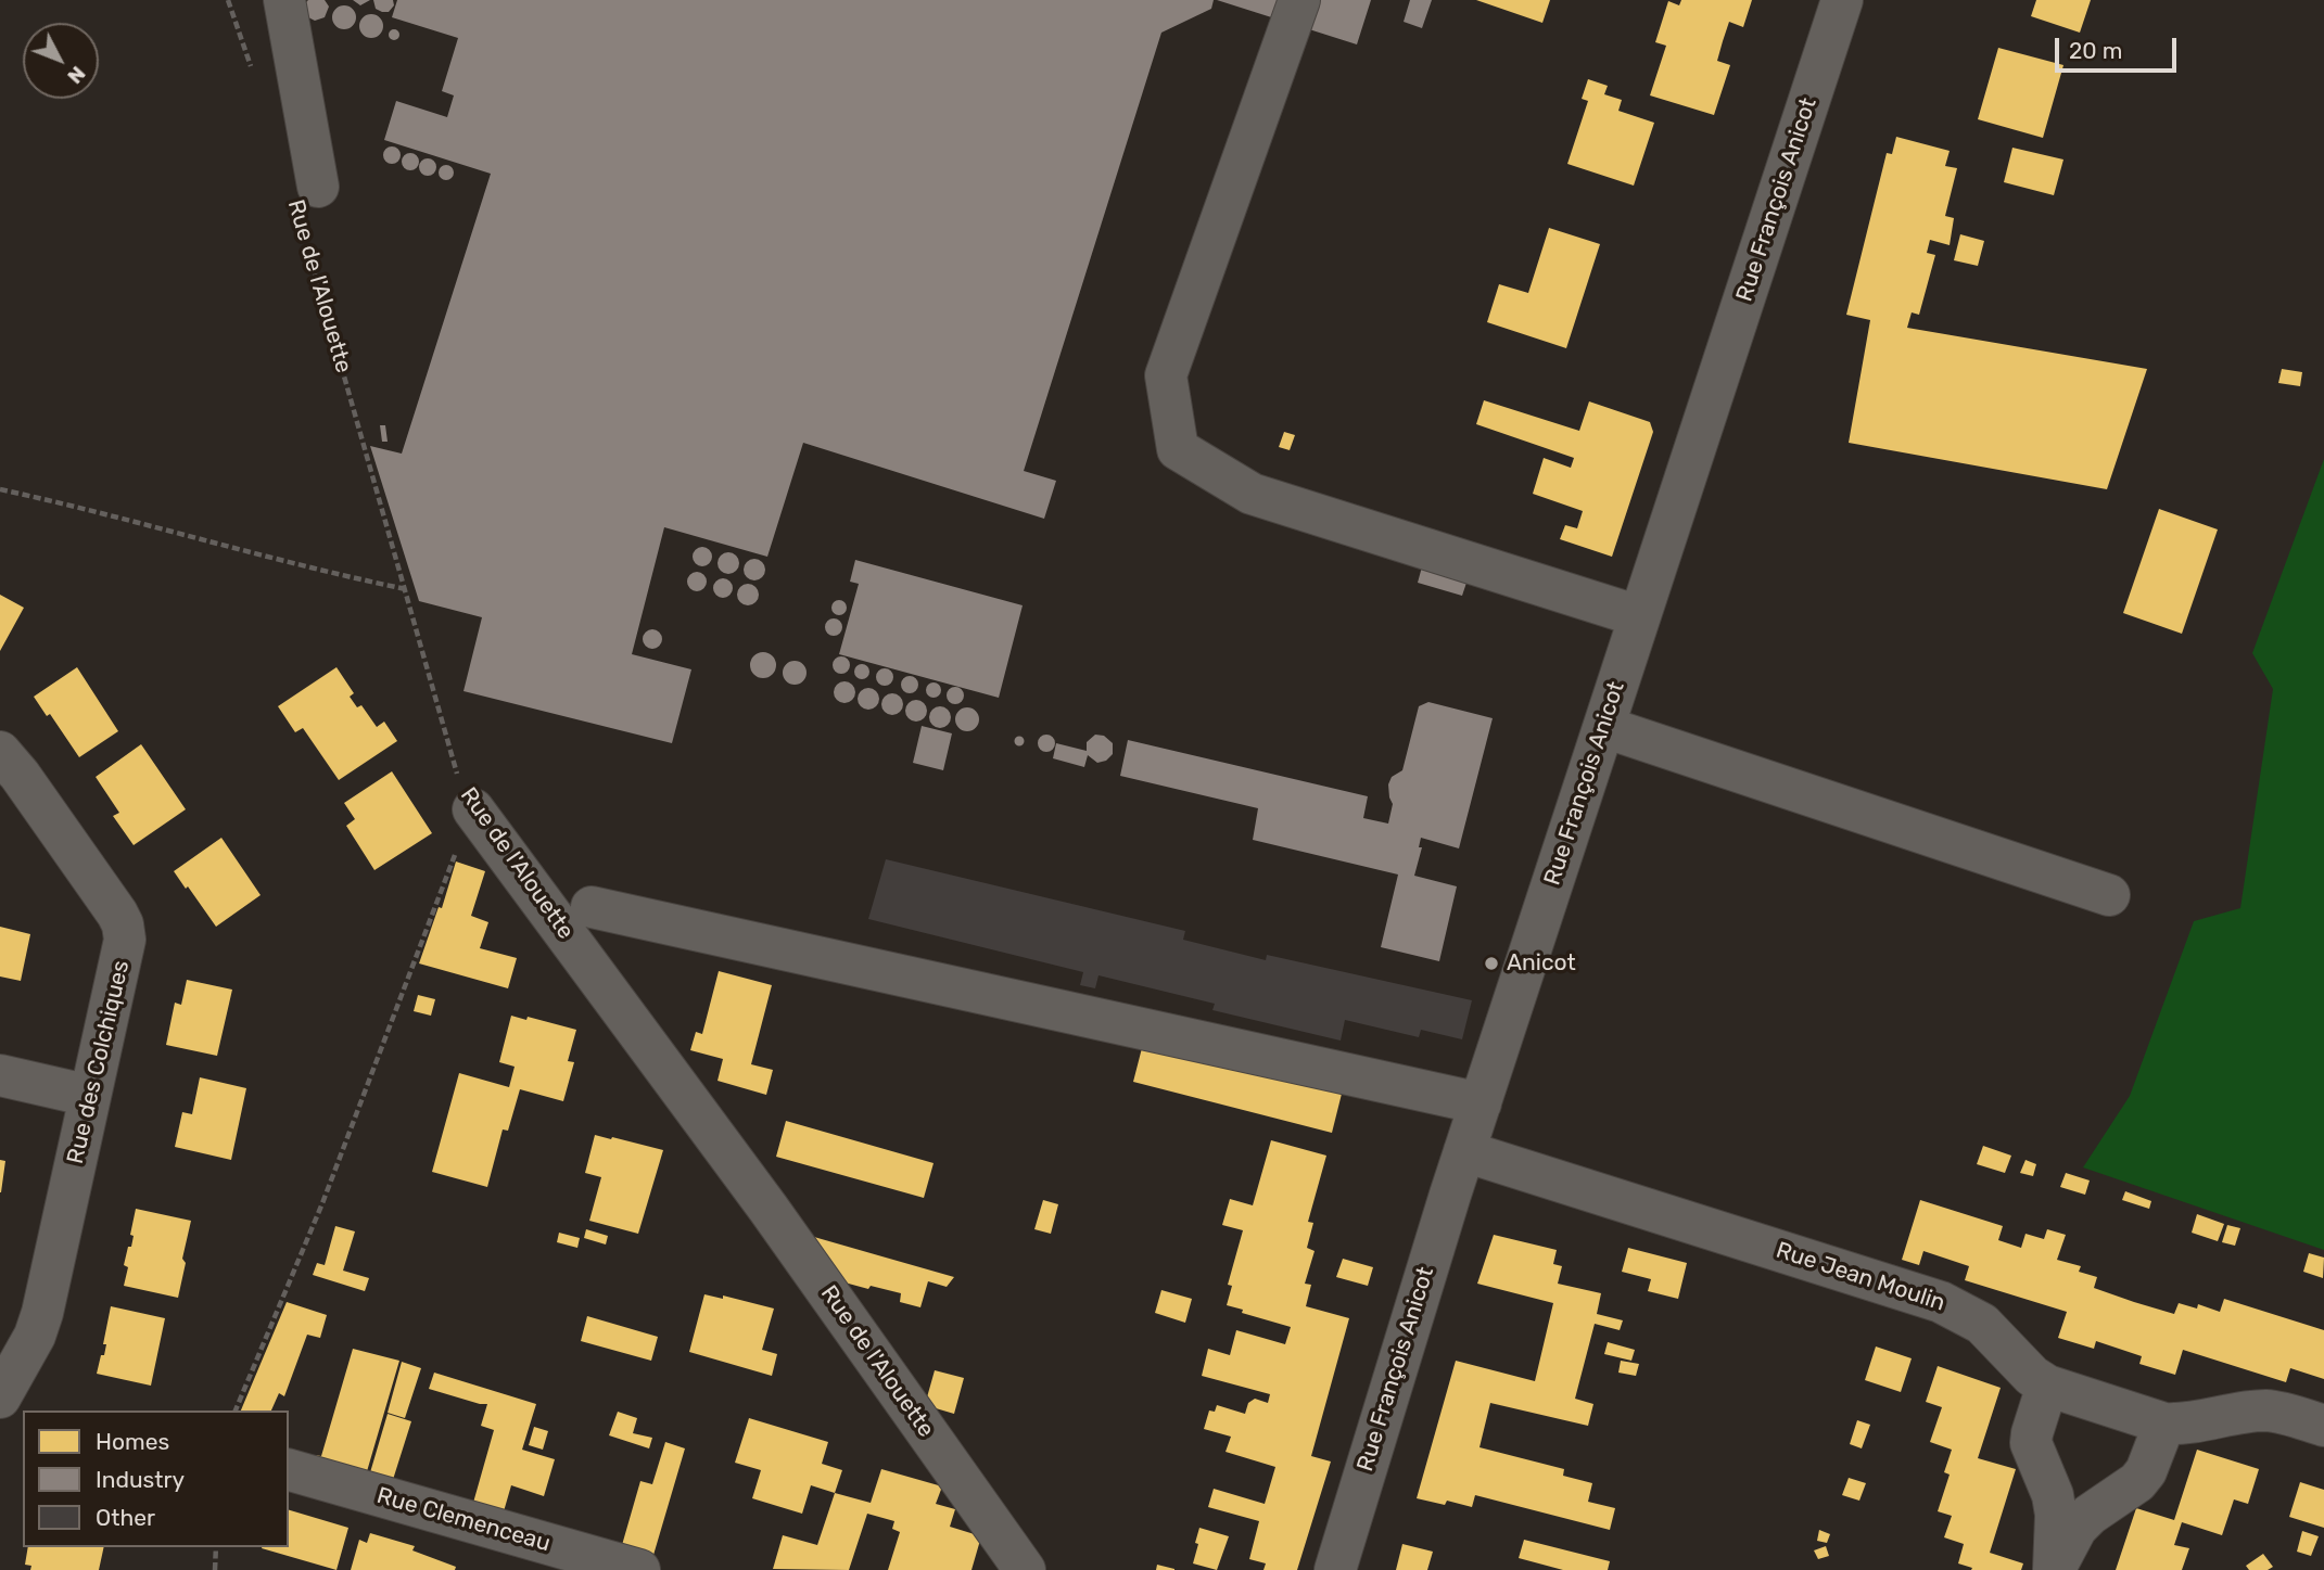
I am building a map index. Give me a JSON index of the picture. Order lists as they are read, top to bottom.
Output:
{
  "streets": {
    "street": [
      "Rue François Anicot",
      "Rue de l'Alouette",
      "Rue des Colchiques",
      "Rue Jean Moulin",
      "Rue Clemenceau"
    ]
  },
  "crossings": [
    ["Rue François Anicot", "Rue Jean Moulin"]
  ],
  "places": ["Anicot"],
  "legend": ["Homes", "Industry", "Other"],
  "scale_bar": "20 m",
  "north": "bottom right"
}
